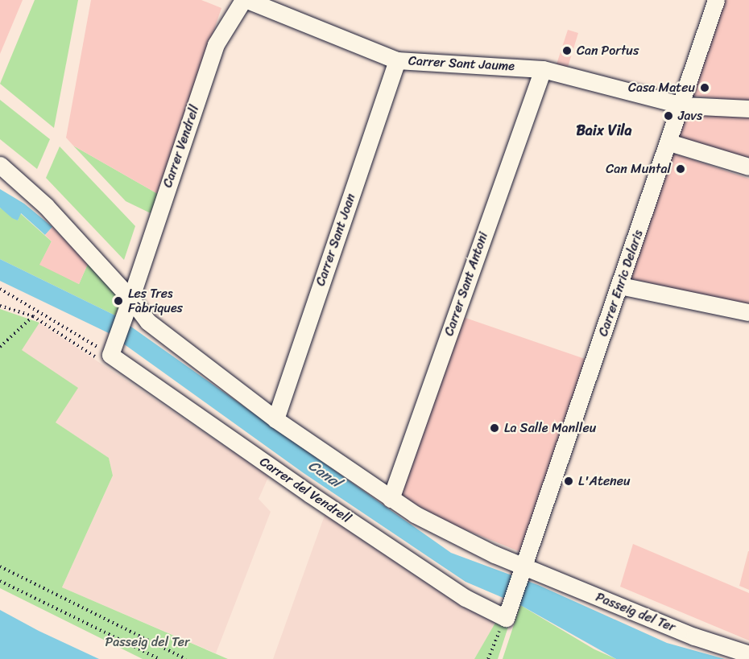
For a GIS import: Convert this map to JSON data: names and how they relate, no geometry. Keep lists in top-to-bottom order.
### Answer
{
  "streets": {
    "street": [
      "Carrer Sant Jaume",
      "Carrer Vendrell",
      "Carrer Sant Joan",
      "Carrer Enric Delaris",
      "Carrer Sant Antoni",
      "Carrer del Vendrell",
      "Passeig del Ter"
    ]
  },
  "crossings": [
    ["Carrer Sant Jaume", "Carrer Vendrell"],
    ["Carrer Sant Jaume", "Carrer Sant Joan"],
    ["Carrer Sant Jaume", "Carrer Enric Delaris"],
    ["Carrer Sant Jaume", "Carrer Sant Antoni"],
    ["Carrer Vendrell", "Carrer del Vendrell"],
    ["Carrer Vendrell", "Passeig del Ter"],
    ["Carrer Sant Joan", "Passeig del Ter"],
    ["Carrer Enric Delaris", "Passeig del Ter"],
    ["Carrer Sant Antoni", "Passeig del Ter"],
    ["Carrer del Vendrell", "Passeig del Ter"]
  ],
  "districts": ["Baix Vila"],
  "water": ["Canal"],
  "parks": ["Passeig del Ter"],
  "places": [
    "Can Portus",
    "Casa Mateu",
    "Javs",
    "Can Muntal",
    "Les Tres Fàbriques",
    "La Salle Manlleu",
    "L'Ateneu"
  ]
}
